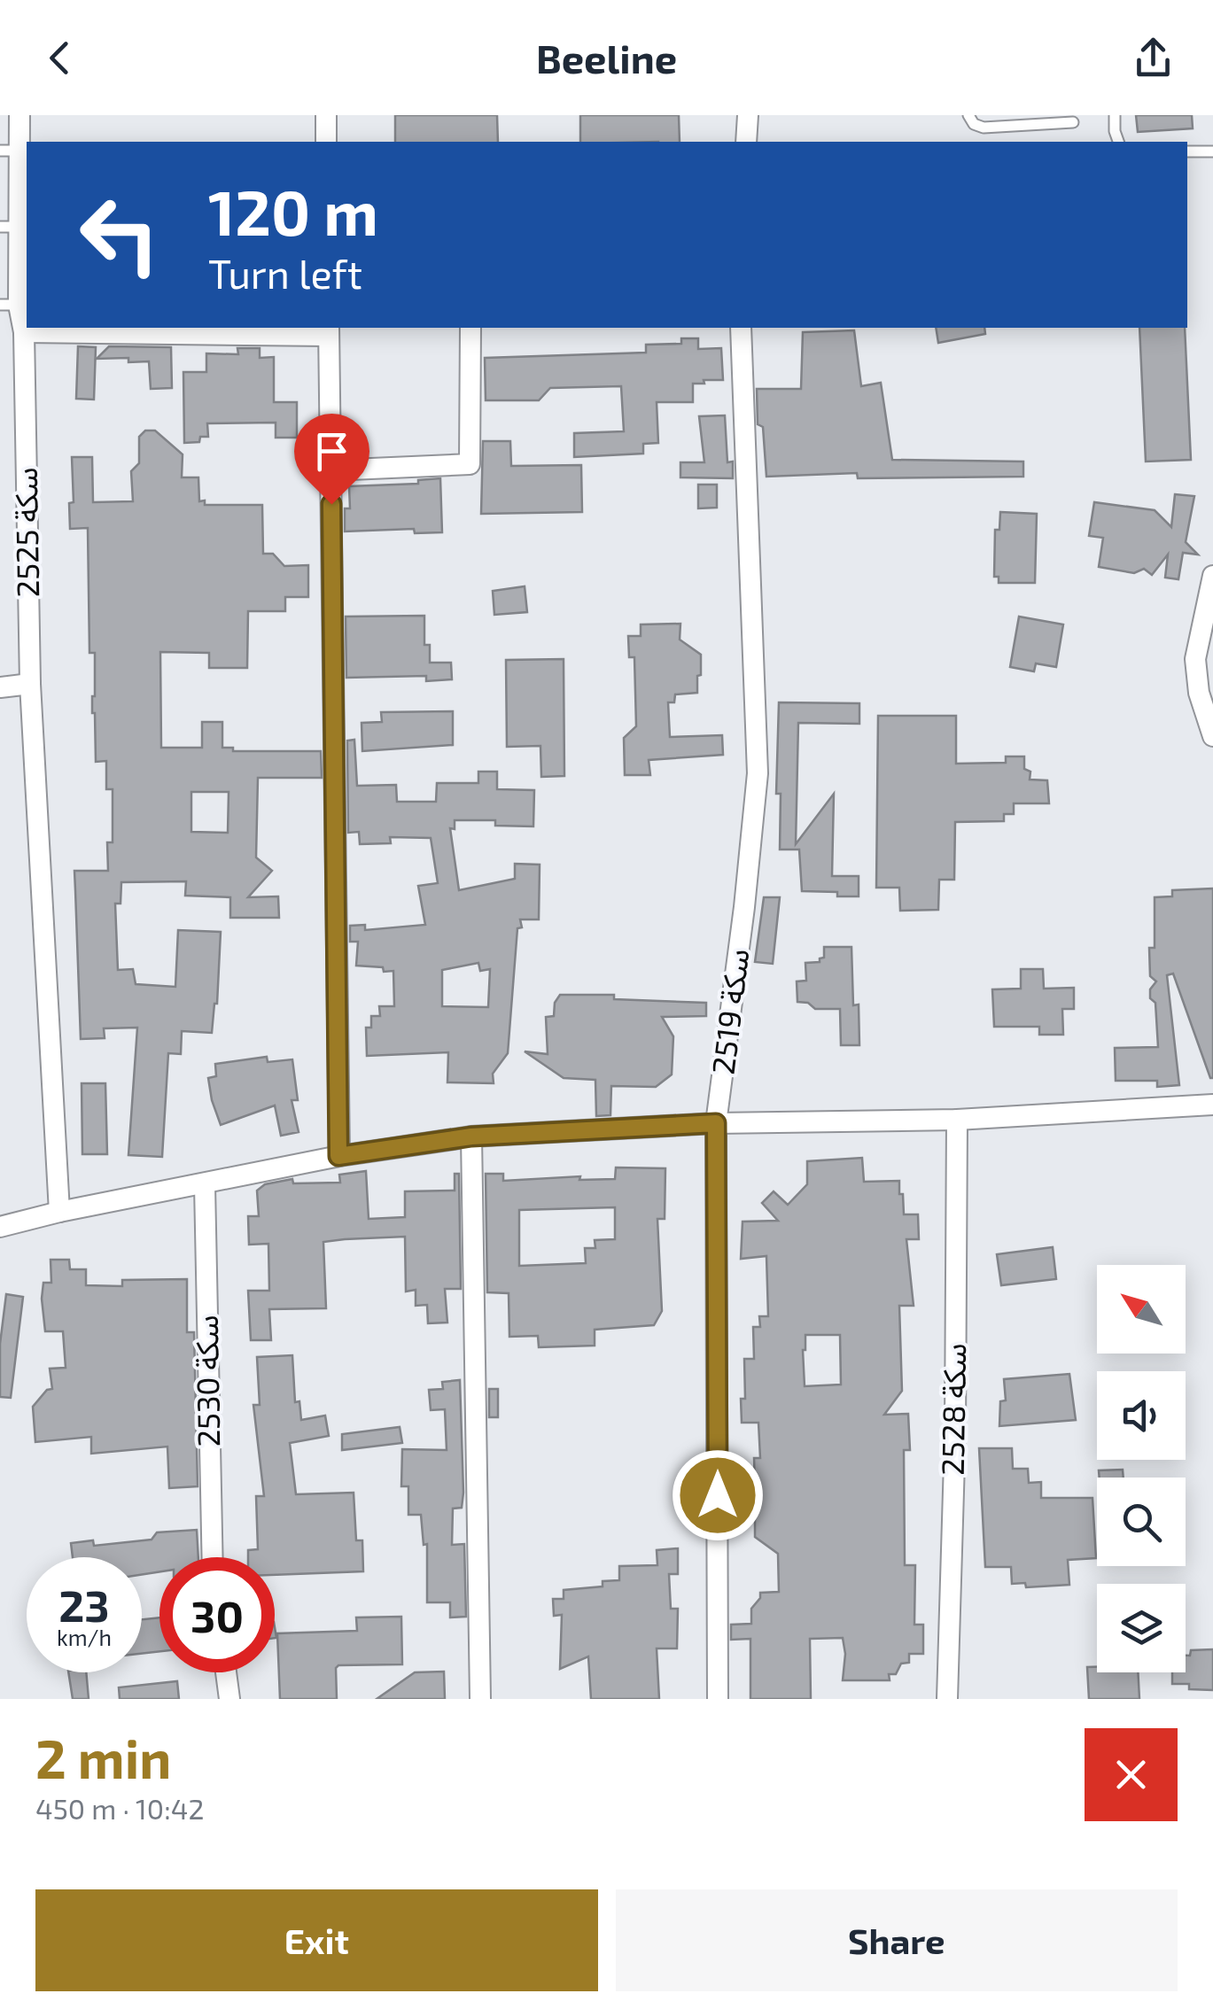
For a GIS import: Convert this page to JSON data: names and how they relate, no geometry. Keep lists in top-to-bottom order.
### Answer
{
  "streets": {
    "street": [
      "سكة 2525",
      "سكة 2519",
      "سكة 2530",
      "سكة 2528"
    ]
  },
  "north": "top left",
  "page": {
    "header": "Beeline",
    "turn": ["120 m", "Turn left"],
    "speed": "23 km/h",
    "limit": "30",
    "heading": ["2 min", "450 m · 10:42"],
    "buttons": ["Exit", "Share"]
  }
}
